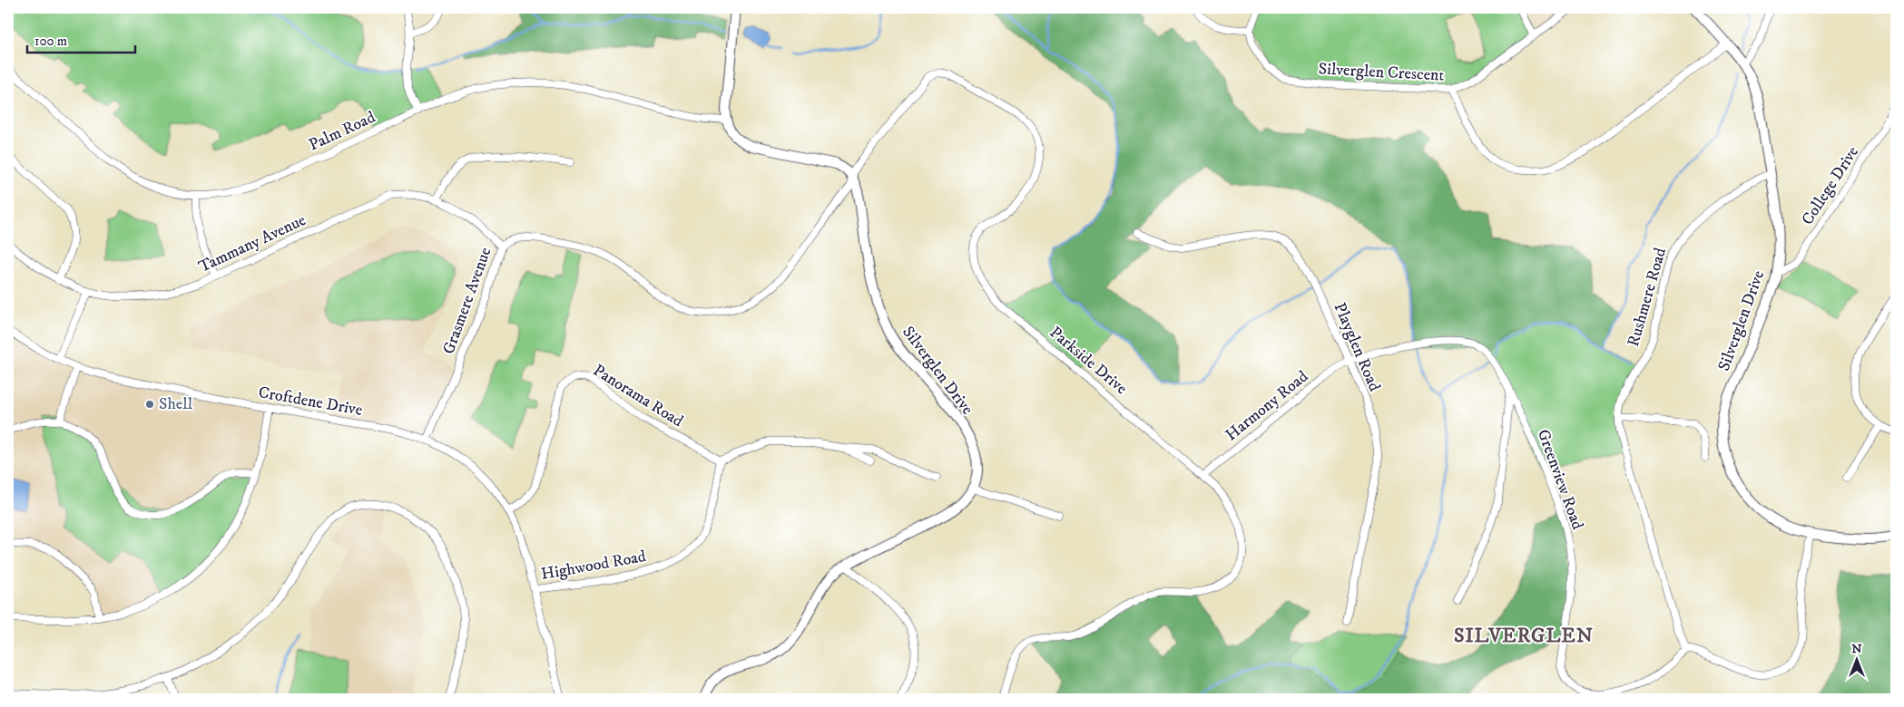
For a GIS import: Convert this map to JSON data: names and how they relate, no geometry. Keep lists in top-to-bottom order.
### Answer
{
  "streets": {
    "street": [
      "Silverglen Crescent",
      "Palm Road",
      "College Drive",
      "Tammany Avenue",
      "Rushmere Road",
      "Grasmere Avenue",
      "Silverglen Drive",
      "Playglen Road",
      "Parkside Drive",
      "Panorama Road",
      "Croftdene Drive",
      "Harmony Road",
      "Greenview Road",
      "Highwood Road"
    ]
  },
  "crossings": [
    ["Silverglen Crescent", "Silverglen Drive"],
    ["College Drive", "Silverglen Drive"],
    ["Tammany Avenue", "Grasmere Avenue"],
    ["Rushmere Road", "Silverglen Drive"],
    ["Rushmere Road", "Greenview Road"],
    ["Grasmere Avenue", "Silverglen Drive"],
    ["Grasmere Avenue", "Parkside Drive"],
    ["Grasmere Avenue", "Croftdene Drive"],
    ["Silverglen Drive", "Parkside Drive"],
    ["Playglen Road", "Harmony Road"],
    ["Playglen Road", "Greenview Road"],
    ["Parkside Drive", "Harmony Road"],
    ["Panorama Road", "Croftdene Drive"],
    ["Panorama Road", "Highwood Road"],
    ["Croftdene Drive", "Highwood Road"],
    ["Harmony Road", "Greenview Road"]
  ],
  "districts": ["SILVERGLEN"],
  "places": ["Shell"],
  "scale_bar": "100 m",
  "north": "top"
}
